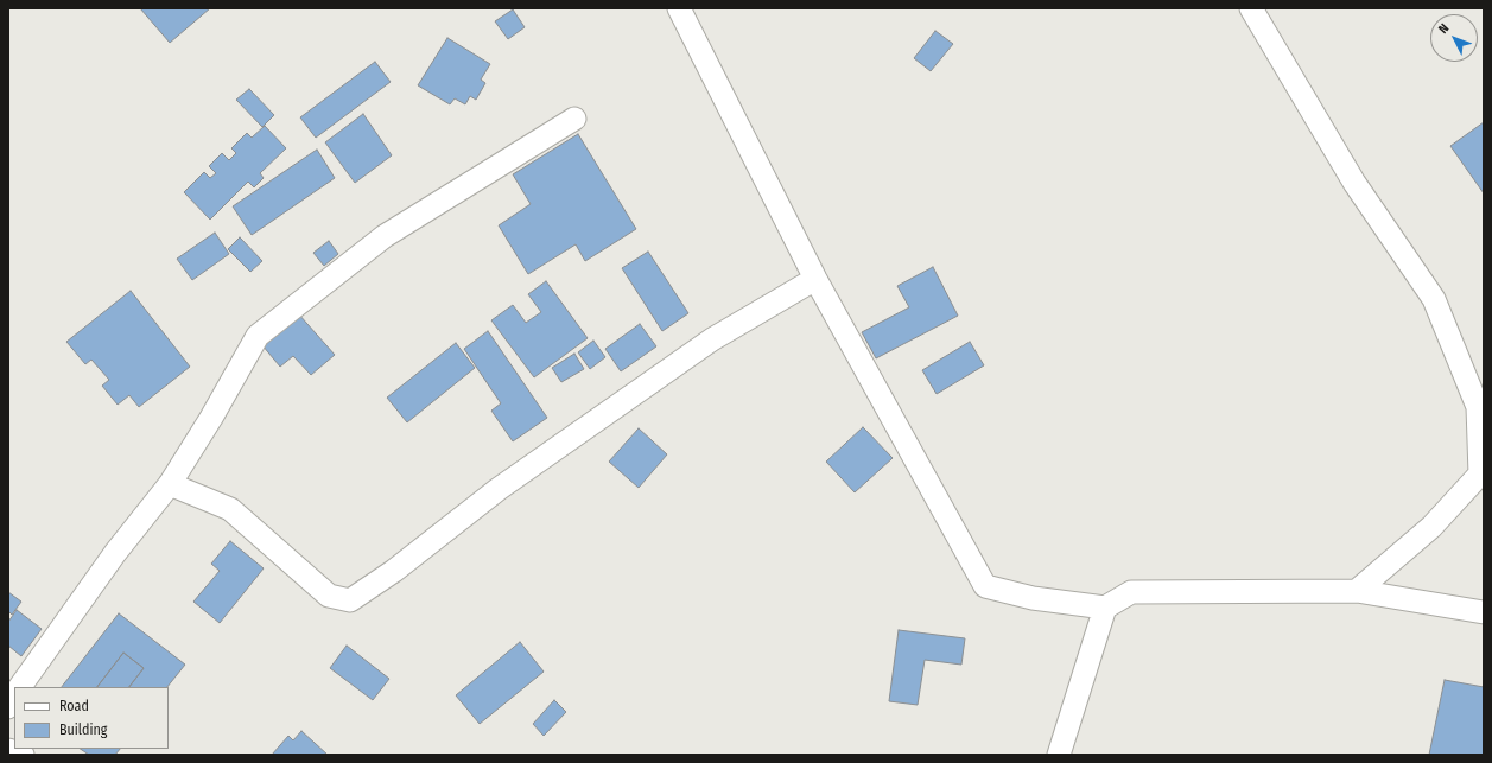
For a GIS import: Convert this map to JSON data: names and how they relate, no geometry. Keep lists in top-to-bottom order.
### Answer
{
  "legend": ["Road", "Building"],
  "north": "top left"
}
